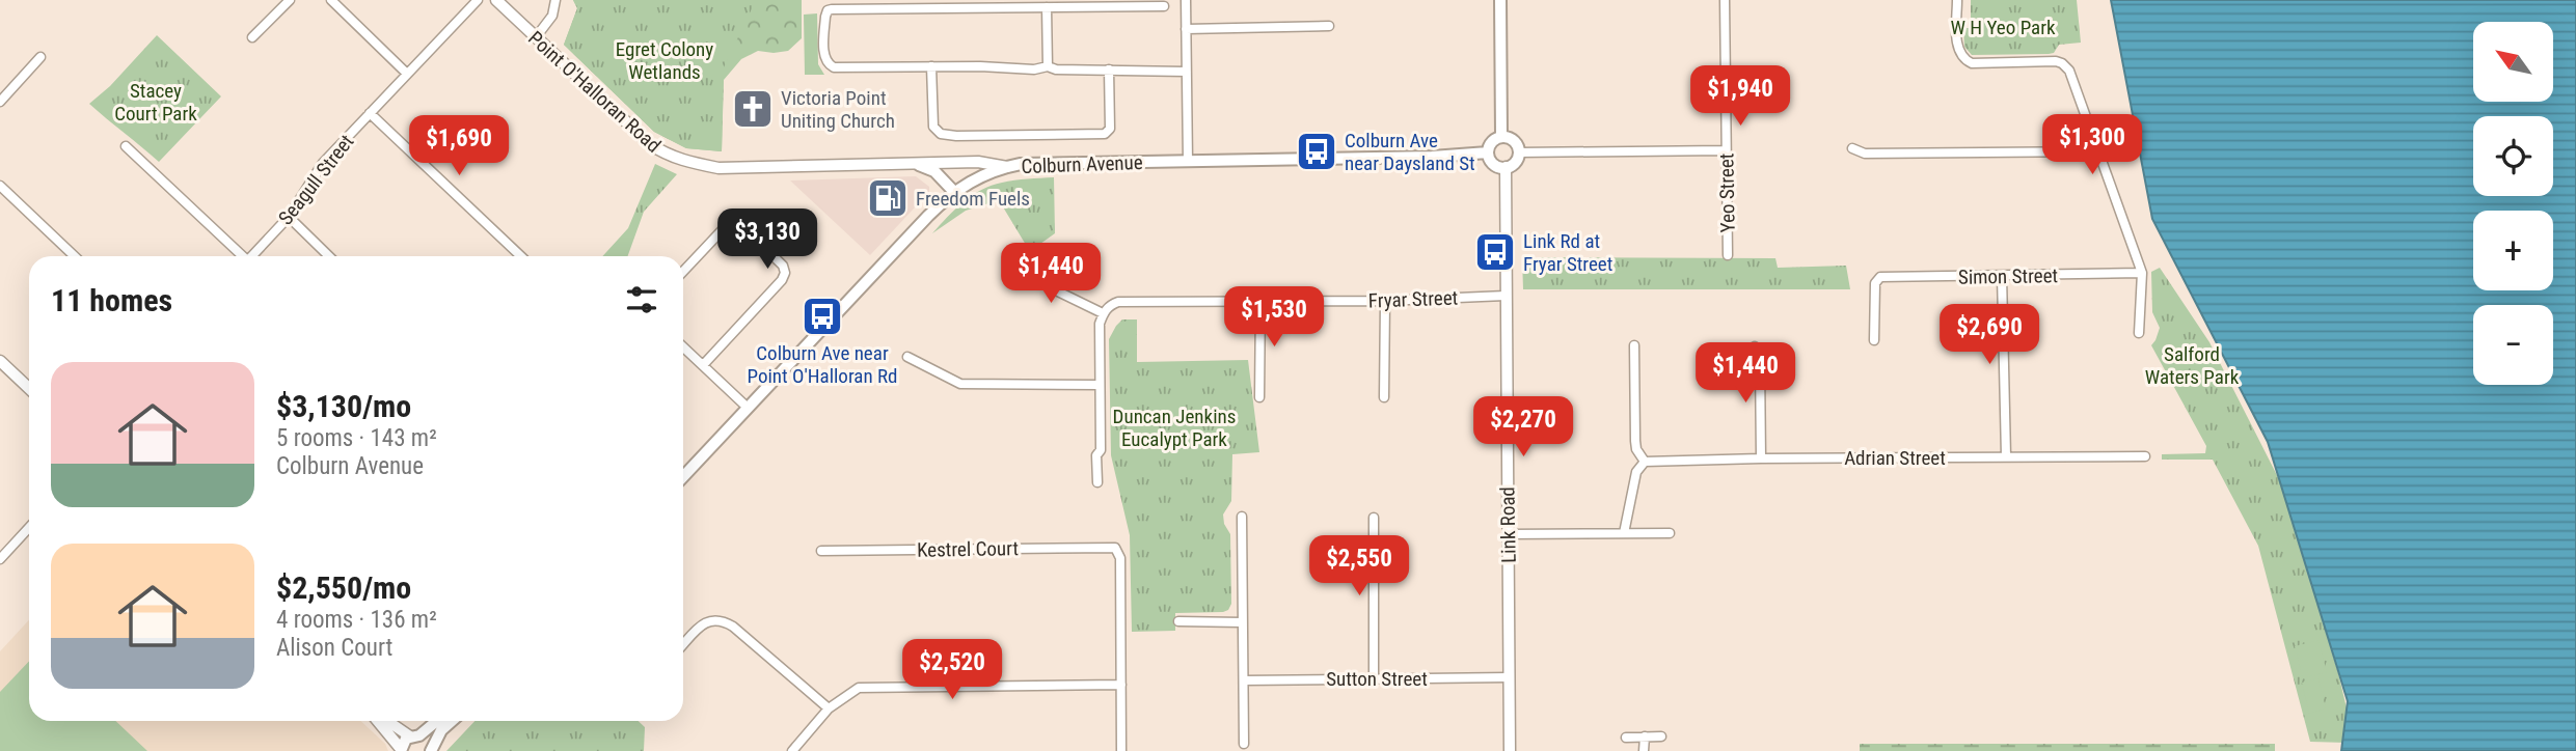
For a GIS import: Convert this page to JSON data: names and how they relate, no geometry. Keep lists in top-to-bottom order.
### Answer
{
  "streets": {
    "main road": ["Colburn Avenue"],
    "street": [
      "Point O'Halloran Road",
      "Seagull Street",
      "Yeo Street",
      "Simon Street",
      "Fryar Street",
      "Adrian Street",
      "Link Road",
      "Kestrel Court",
      "Sutton Street"
    ]
  },
  "crossings": [
    ["Point O'Halloran Road", "Colburn Avenue"],
    ["Colburn Avenue", "Link Road"],
    ["Fryar Street", "Link Road"],
    ["Link Road", "Sutton Street"]
  ],
  "parks": [
    "W H Yeo Park",
    "Egret Colony Wetlands",
    "Stacey Court Park",
    "Salford Waters Park",
    "Duncan Jenkins Eucalypt Park"
  ],
  "places": {
    "church": ["Victoria Point Uniting Church"],
    "bus stop": ["Colburn Ave near Daysland St", "Link Rd at Fryar Street", "Colburn Ave near Point O'Halloran Rd"],
    "fuel station": ["Freedom Fuels"]
  },
  "north": "top left",
  "page": {
    "map_buttons": ["+", "−"],
    "price": [
      "$1,940",
      "$1,300",
      "$1,690",
      "$3,130",
      "$1,440",
      "$1,530",
      "$2,690",
      "$1,440",
      "$2,270",
      "$2,550",
      "$2,520"
    ],
    "heading": "11 homes",
    "list": [
      {
        "name": "$3,130/mo",
        "note": "5 rooms · 143 m² · Colburn Avenue"
      },
      {
        "name": "$2,550/mo",
        "note": "4 rooms · 136 m² · Alison Court"
      }
    ]
  }
}
